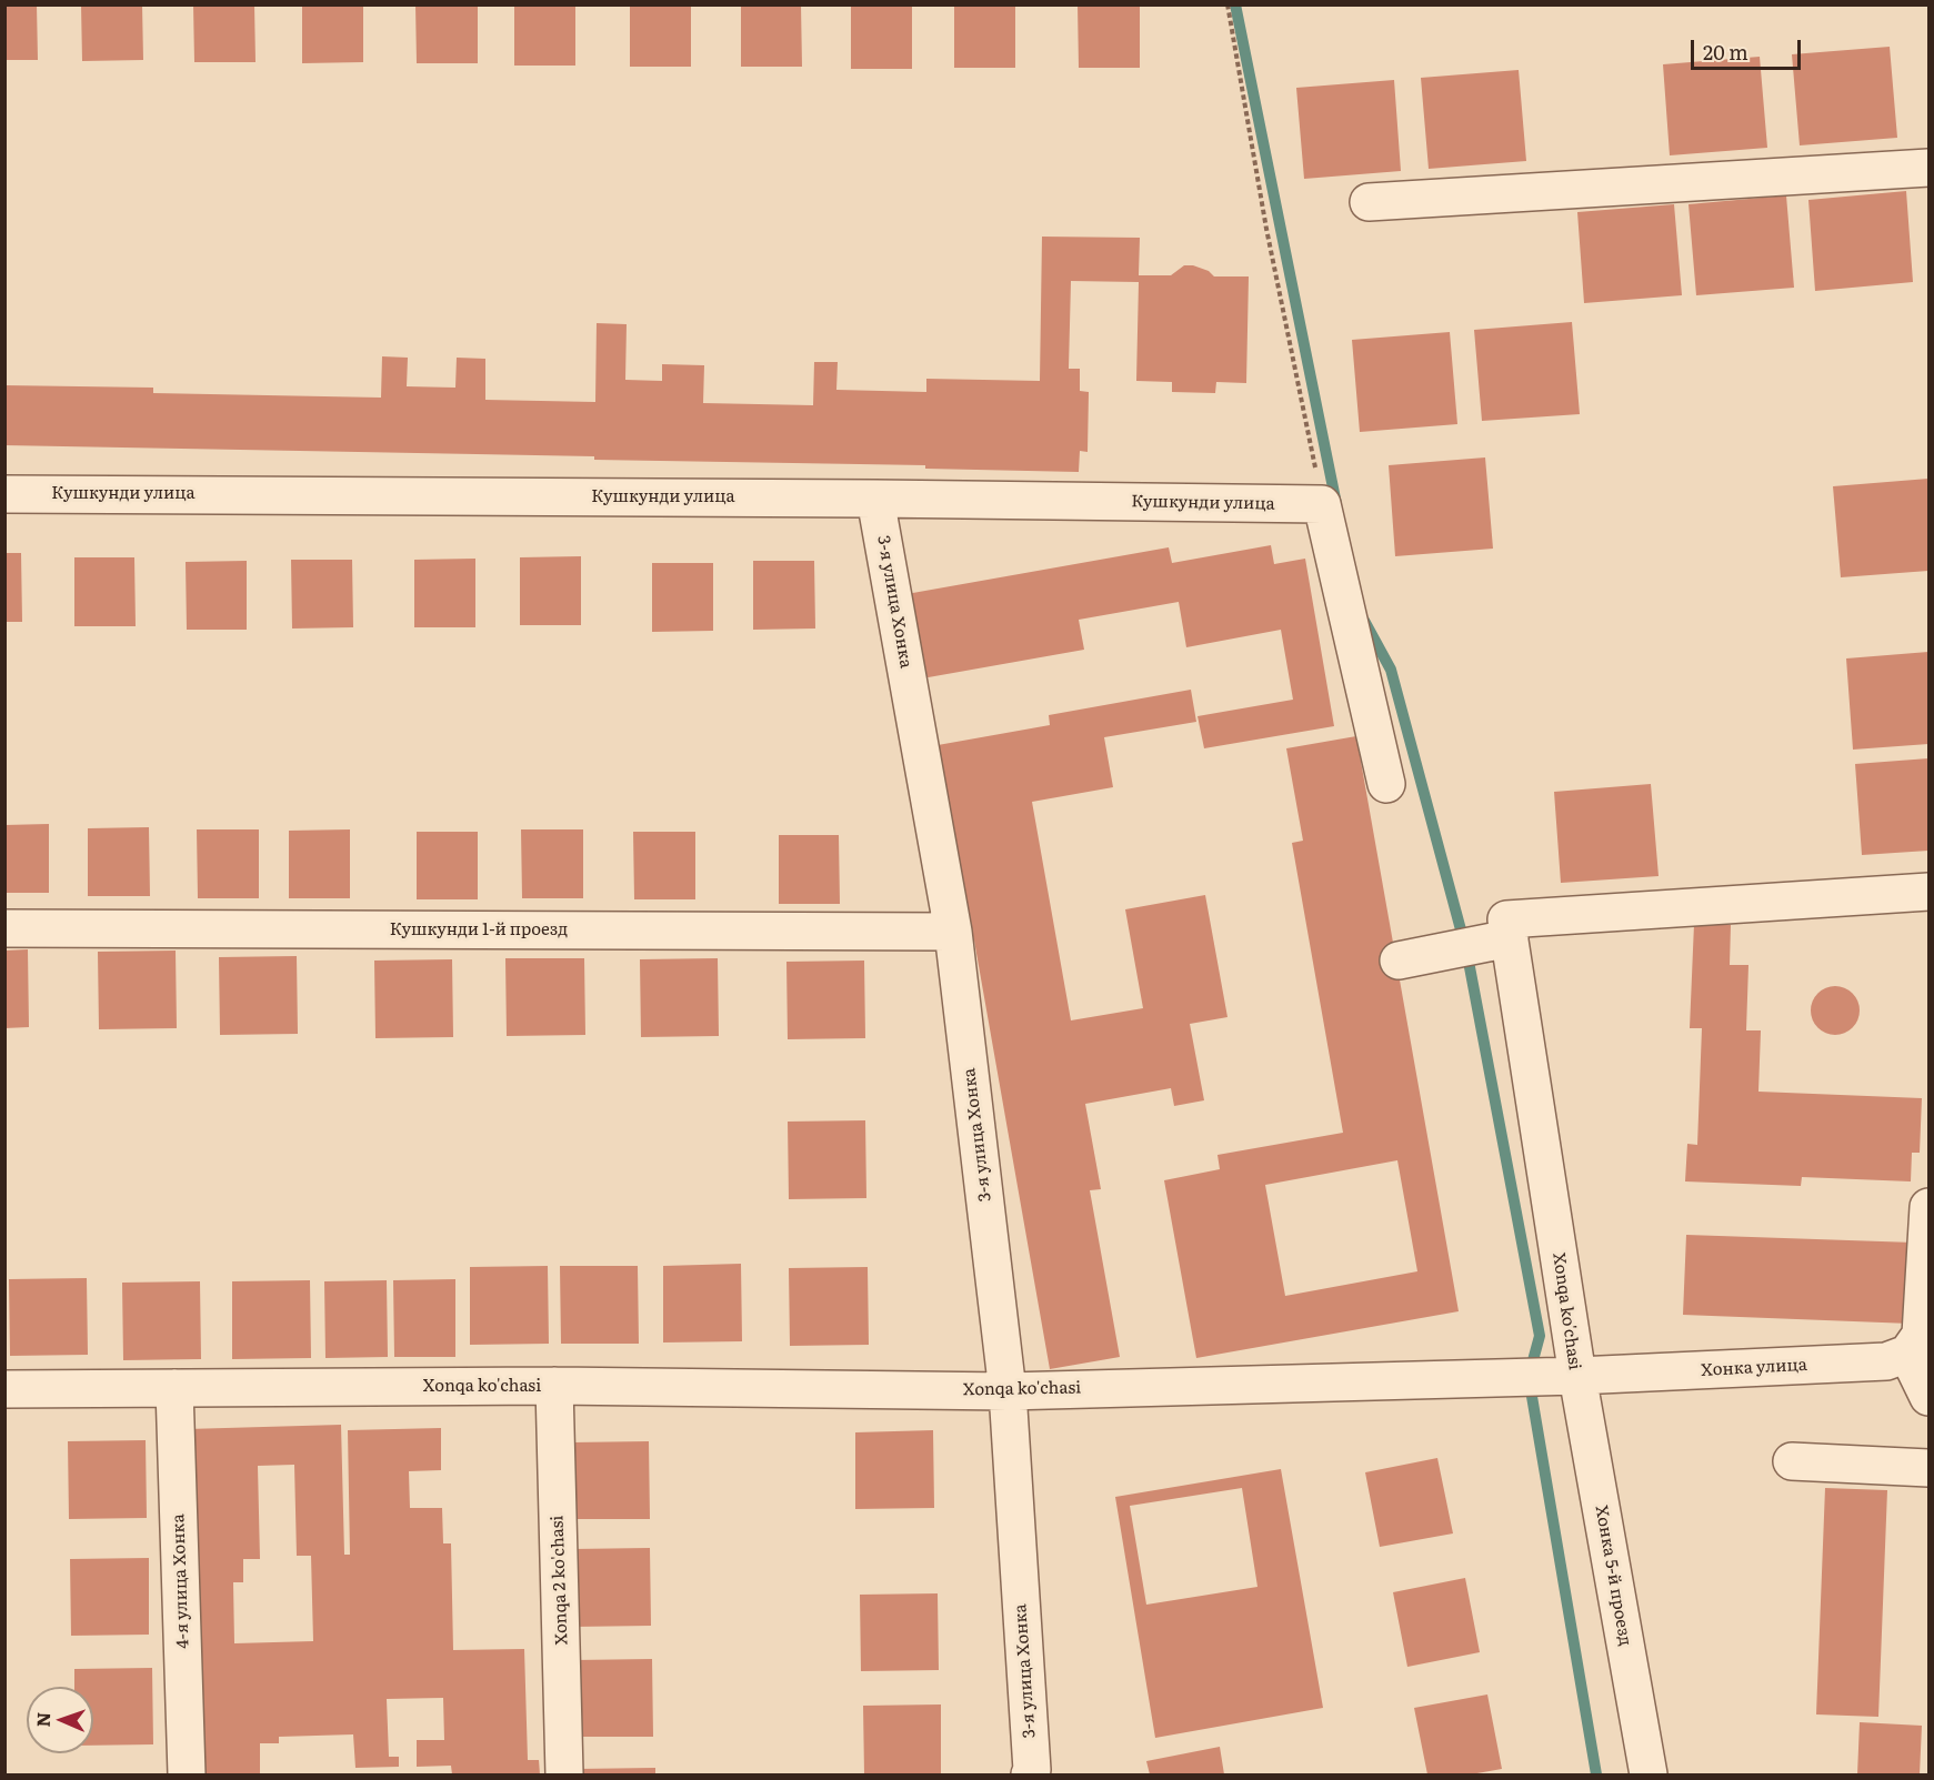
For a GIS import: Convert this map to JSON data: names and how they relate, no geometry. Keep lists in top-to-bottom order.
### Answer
{
  "streets": {
    "street": [
      "Кушкунди улица",
      "3-я улица Хонка",
      "Кушкунди 1-й проезд",
      "Xonqa ko'chasi",
      "Хонка улица",
      "Хонка 5-й проезд",
      "Xonqa 2 ko'chasi",
      "4-я улица Хонка"
    ]
  },
  "crossings": [
    ["Кушкунди улица", "3-я улица Хонка"],
    ["3-я улица Хонка", "Кушкунди 1-й проезд"],
    ["3-я улица Хонка", "Xonqa ko'chasi"],
    ["Xonqa ko'chasi", "Хонка улица"],
    ["Xonqa ko'chasi", "Хонка 5-й проезд"],
    ["Xonqa ko'chasi", "Xonqa 2 ko'chasi"],
    ["Xonqa ko'chasi", "4-я улица Хонка"],
    ["Хонка улица", "Хонка 5-й проезд"]
  ],
  "scale_bar": "20 m",
  "north": "left"
}
